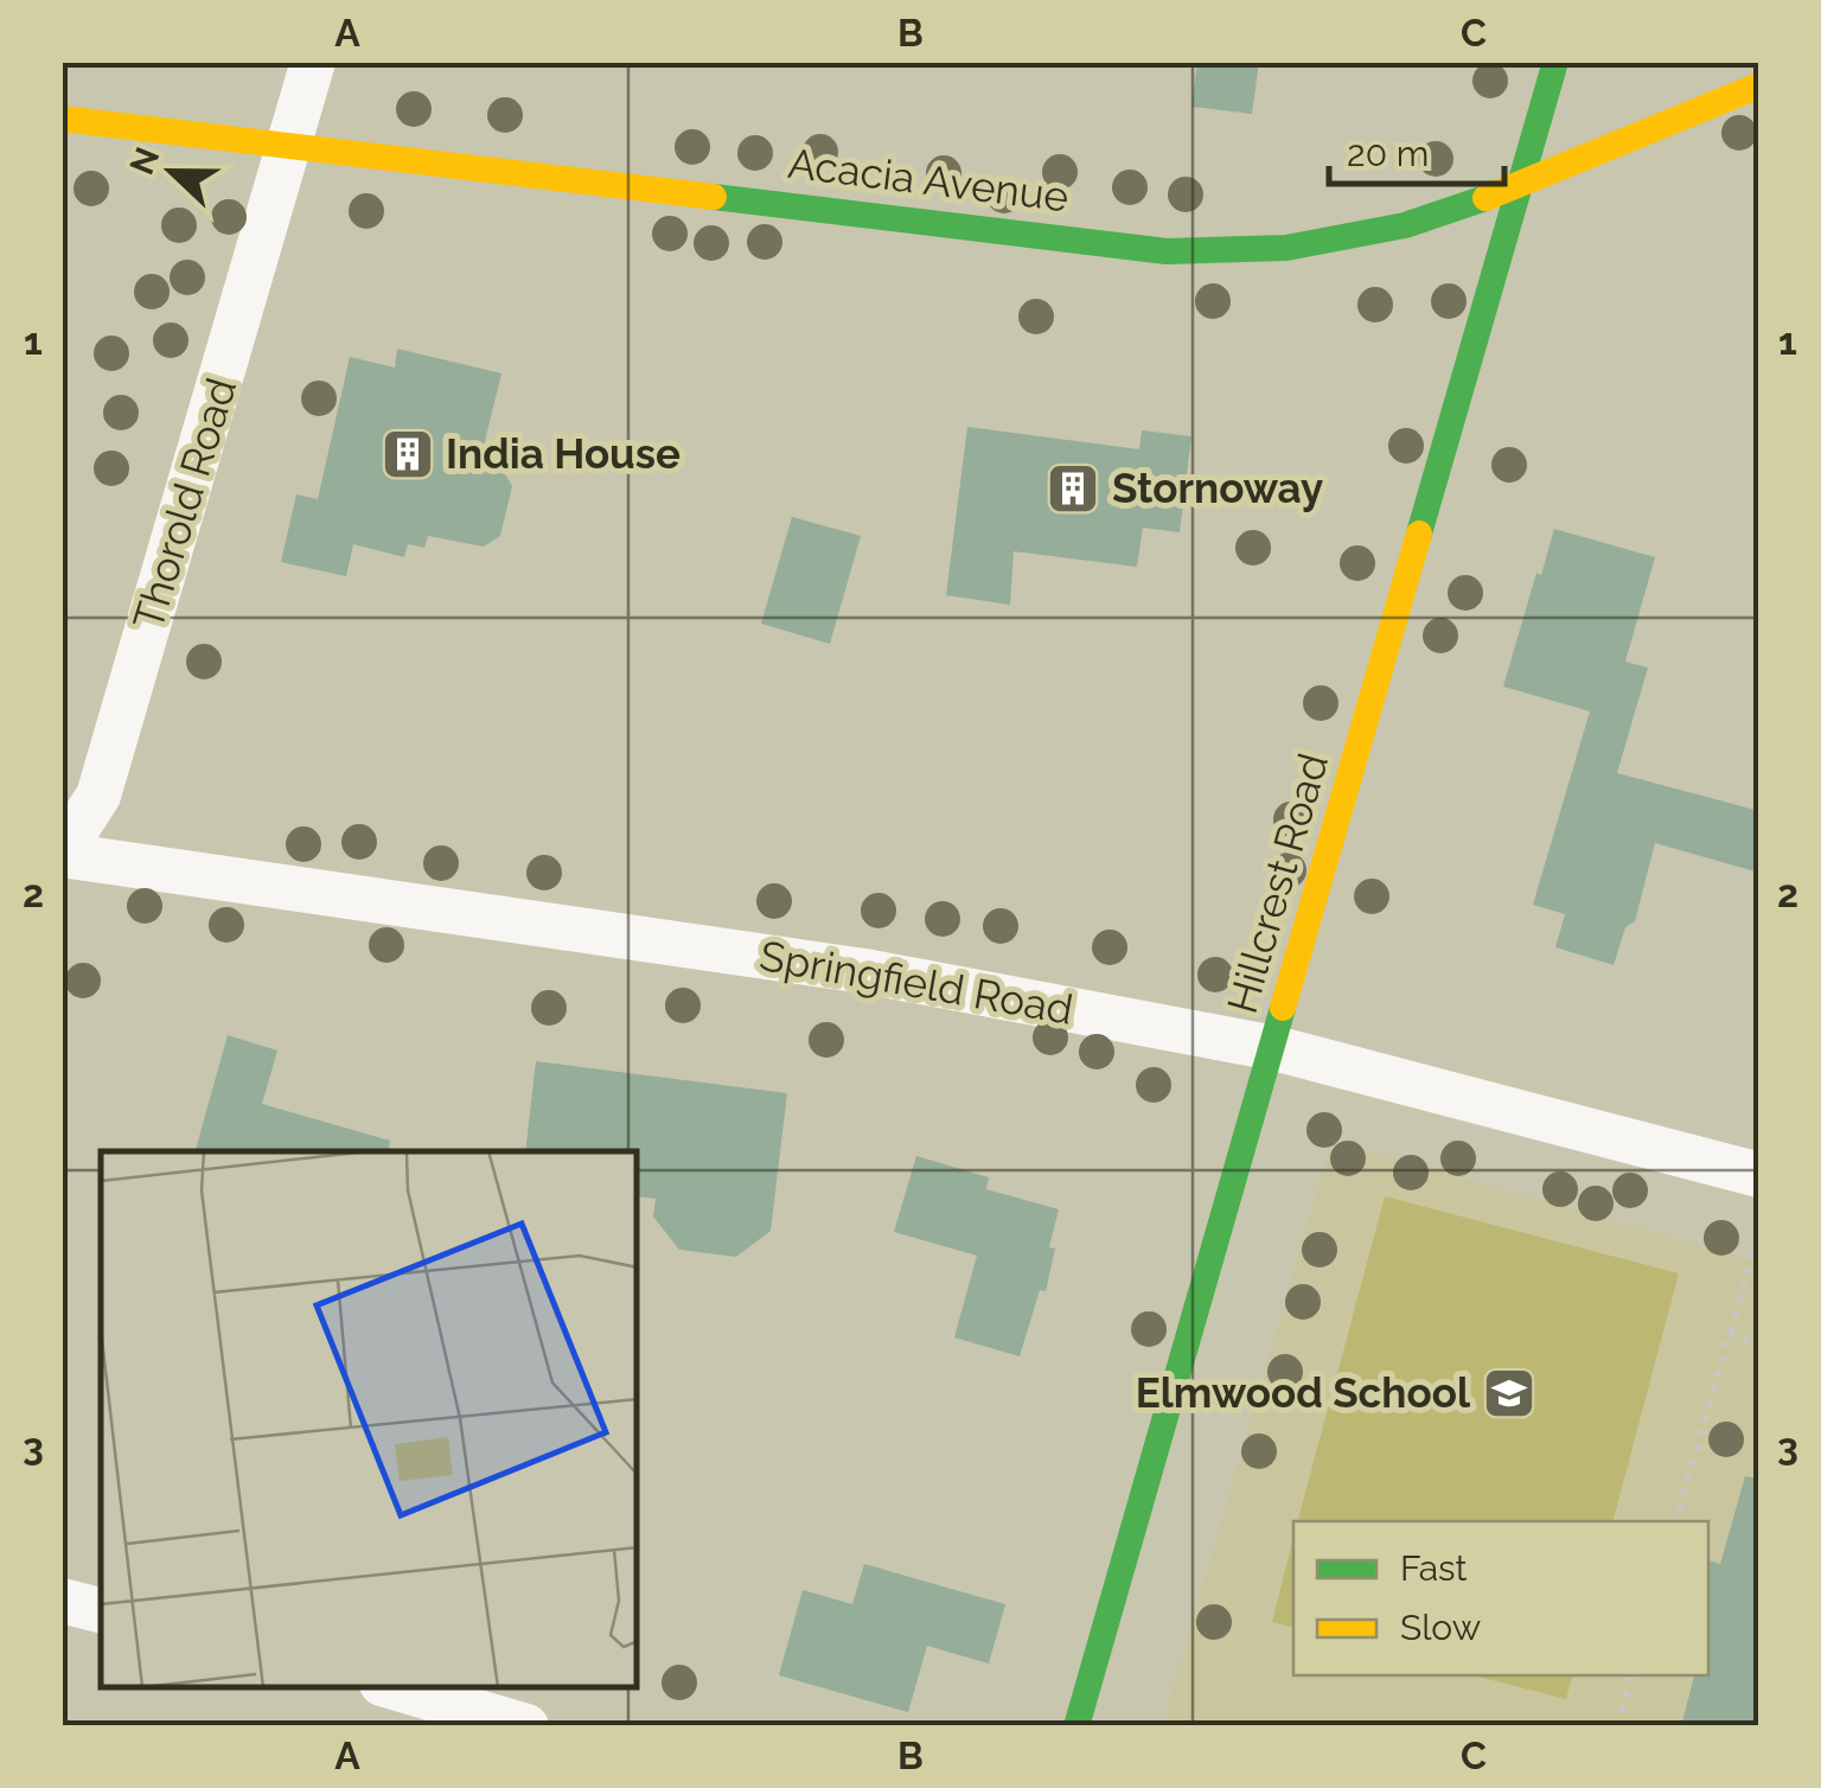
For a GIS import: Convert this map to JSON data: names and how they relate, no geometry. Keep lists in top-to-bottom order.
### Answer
{
  "streets": {
    "street": [
      "Acacia Avenue",
      "Thorold Road",
      "Hillcrest Road",
      "Springfield Road"
    ]
  },
  "crossings": [
    ["Acacia Avenue", "Thorold Road"],
    ["Acacia Avenue", "Hillcrest Road"],
    ["Thorold Road", "Springfield Road"],
    ["Hillcrest Road", "Springfield Road"]
  ],
  "places": {
    "building": ["India House", "Stornoway"],
    "school or university": ["Elmwood School"]
  },
  "legend": ["Fast", "Slow"],
  "scale_bar": "20 m",
  "north": "left",
  "grid": {
    "columns": ["A", "B", "C"],
    "rows": ["1", "2", "3"]
  }
}
